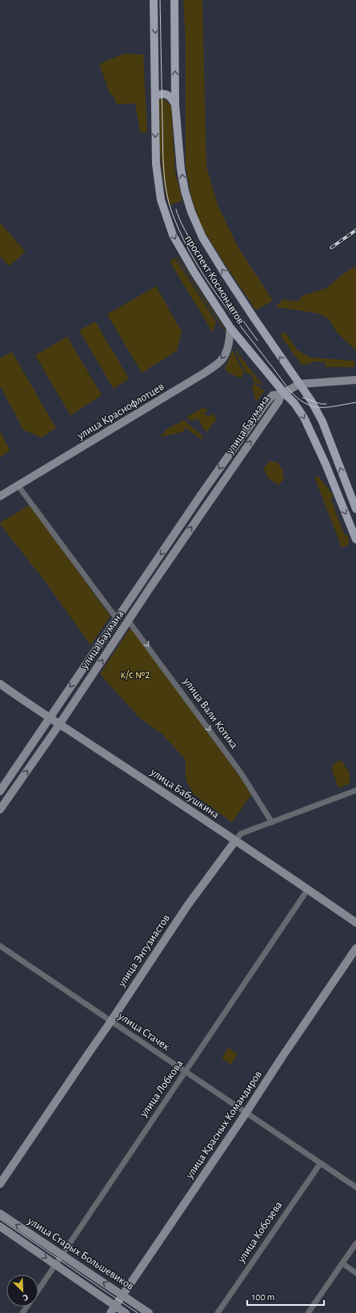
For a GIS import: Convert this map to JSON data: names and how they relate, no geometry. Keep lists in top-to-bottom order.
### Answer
{
  "streets": {
    "main road": ["проспект Космонавтов"],
    "street": [
      "улица Краснофлотцев",
      "улица Баумана",
      "улица Вали Котика",
      "улица Бабушкина",
      "улица Энтузиастов",
      "улица Стачек",
      "улица Лобкова",
      "улица Красных Командиров",
      "улица Кобозева",
      "улица Старых Большевиков"
    ]
  },
  "crossings": [
    ["проспект Космонавтов", "улица Краснофлотцев"],
    ["проспект Космонавтов", "улица Баумана"],
    ["улица Баумана", "улица Вали Котика"],
    ["улица Баумана", "улица Бабушкина"],
    ["улица Вали Котика", "улица Энтузиастов"],
    ["улица Бабушкина", "улица Энтузиастов"],
    ["улица Бабушкина", "улица Лобкова"],
    ["улица Энтузиастов", "улица Стачек"],
    ["улица Стачек", "улица Лобкова"],
    ["улица Стачек", "улица Красных Командиров"],
    ["улица Стачек", "улица Кобозева"],
    ["улица Лобкова", "улица Старых Большевиков"],
    ["улица Красных Командиров", "улица Старых Большевиков"]
  ],
  "one_way": ["улица Краснофлотцев", "улица Вали Котика"],
  "parks": ["к/с №2"],
  "scale_bar": "100 m",
  "north": "bottom right"
}
